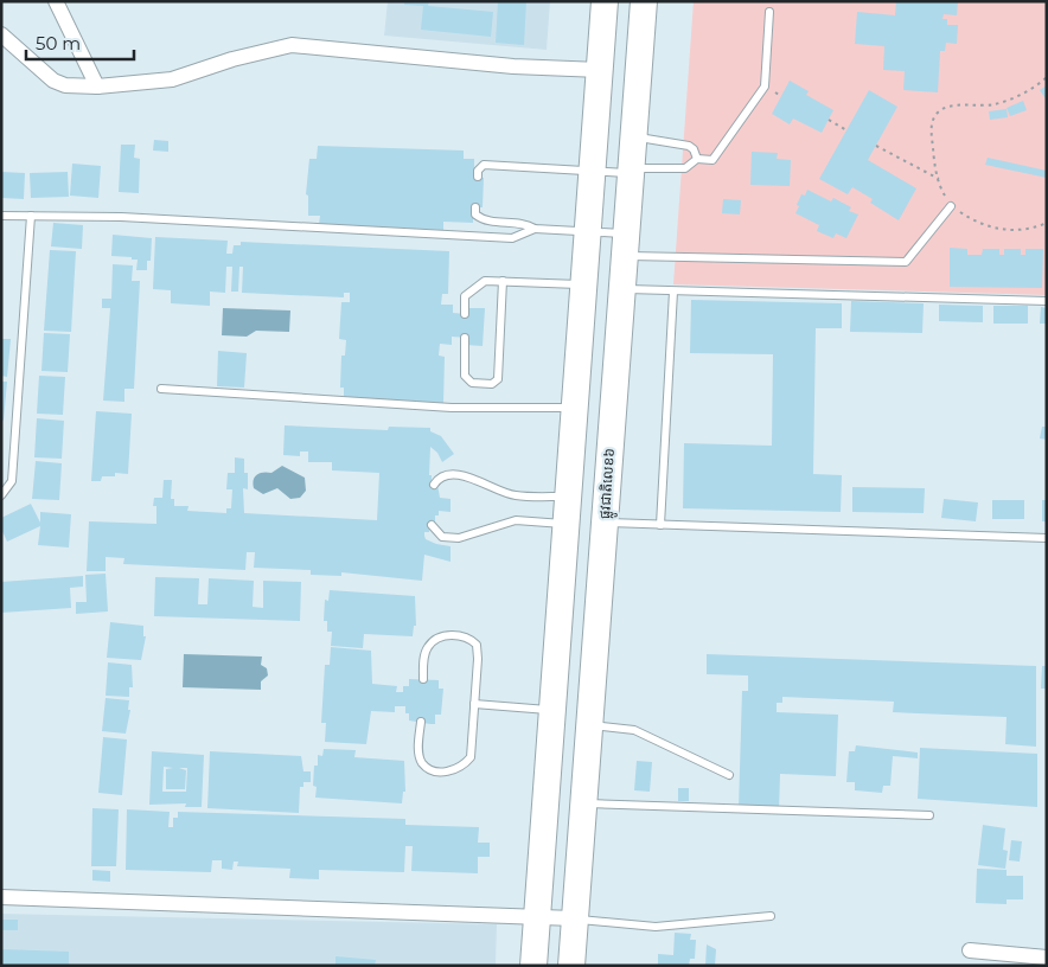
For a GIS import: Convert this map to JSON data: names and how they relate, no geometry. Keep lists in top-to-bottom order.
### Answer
{
  "streets": {
    "highway": ["ផ្លូវជាតិលេខ៦"]
  },
  "scale_bar": "50 m"
}
